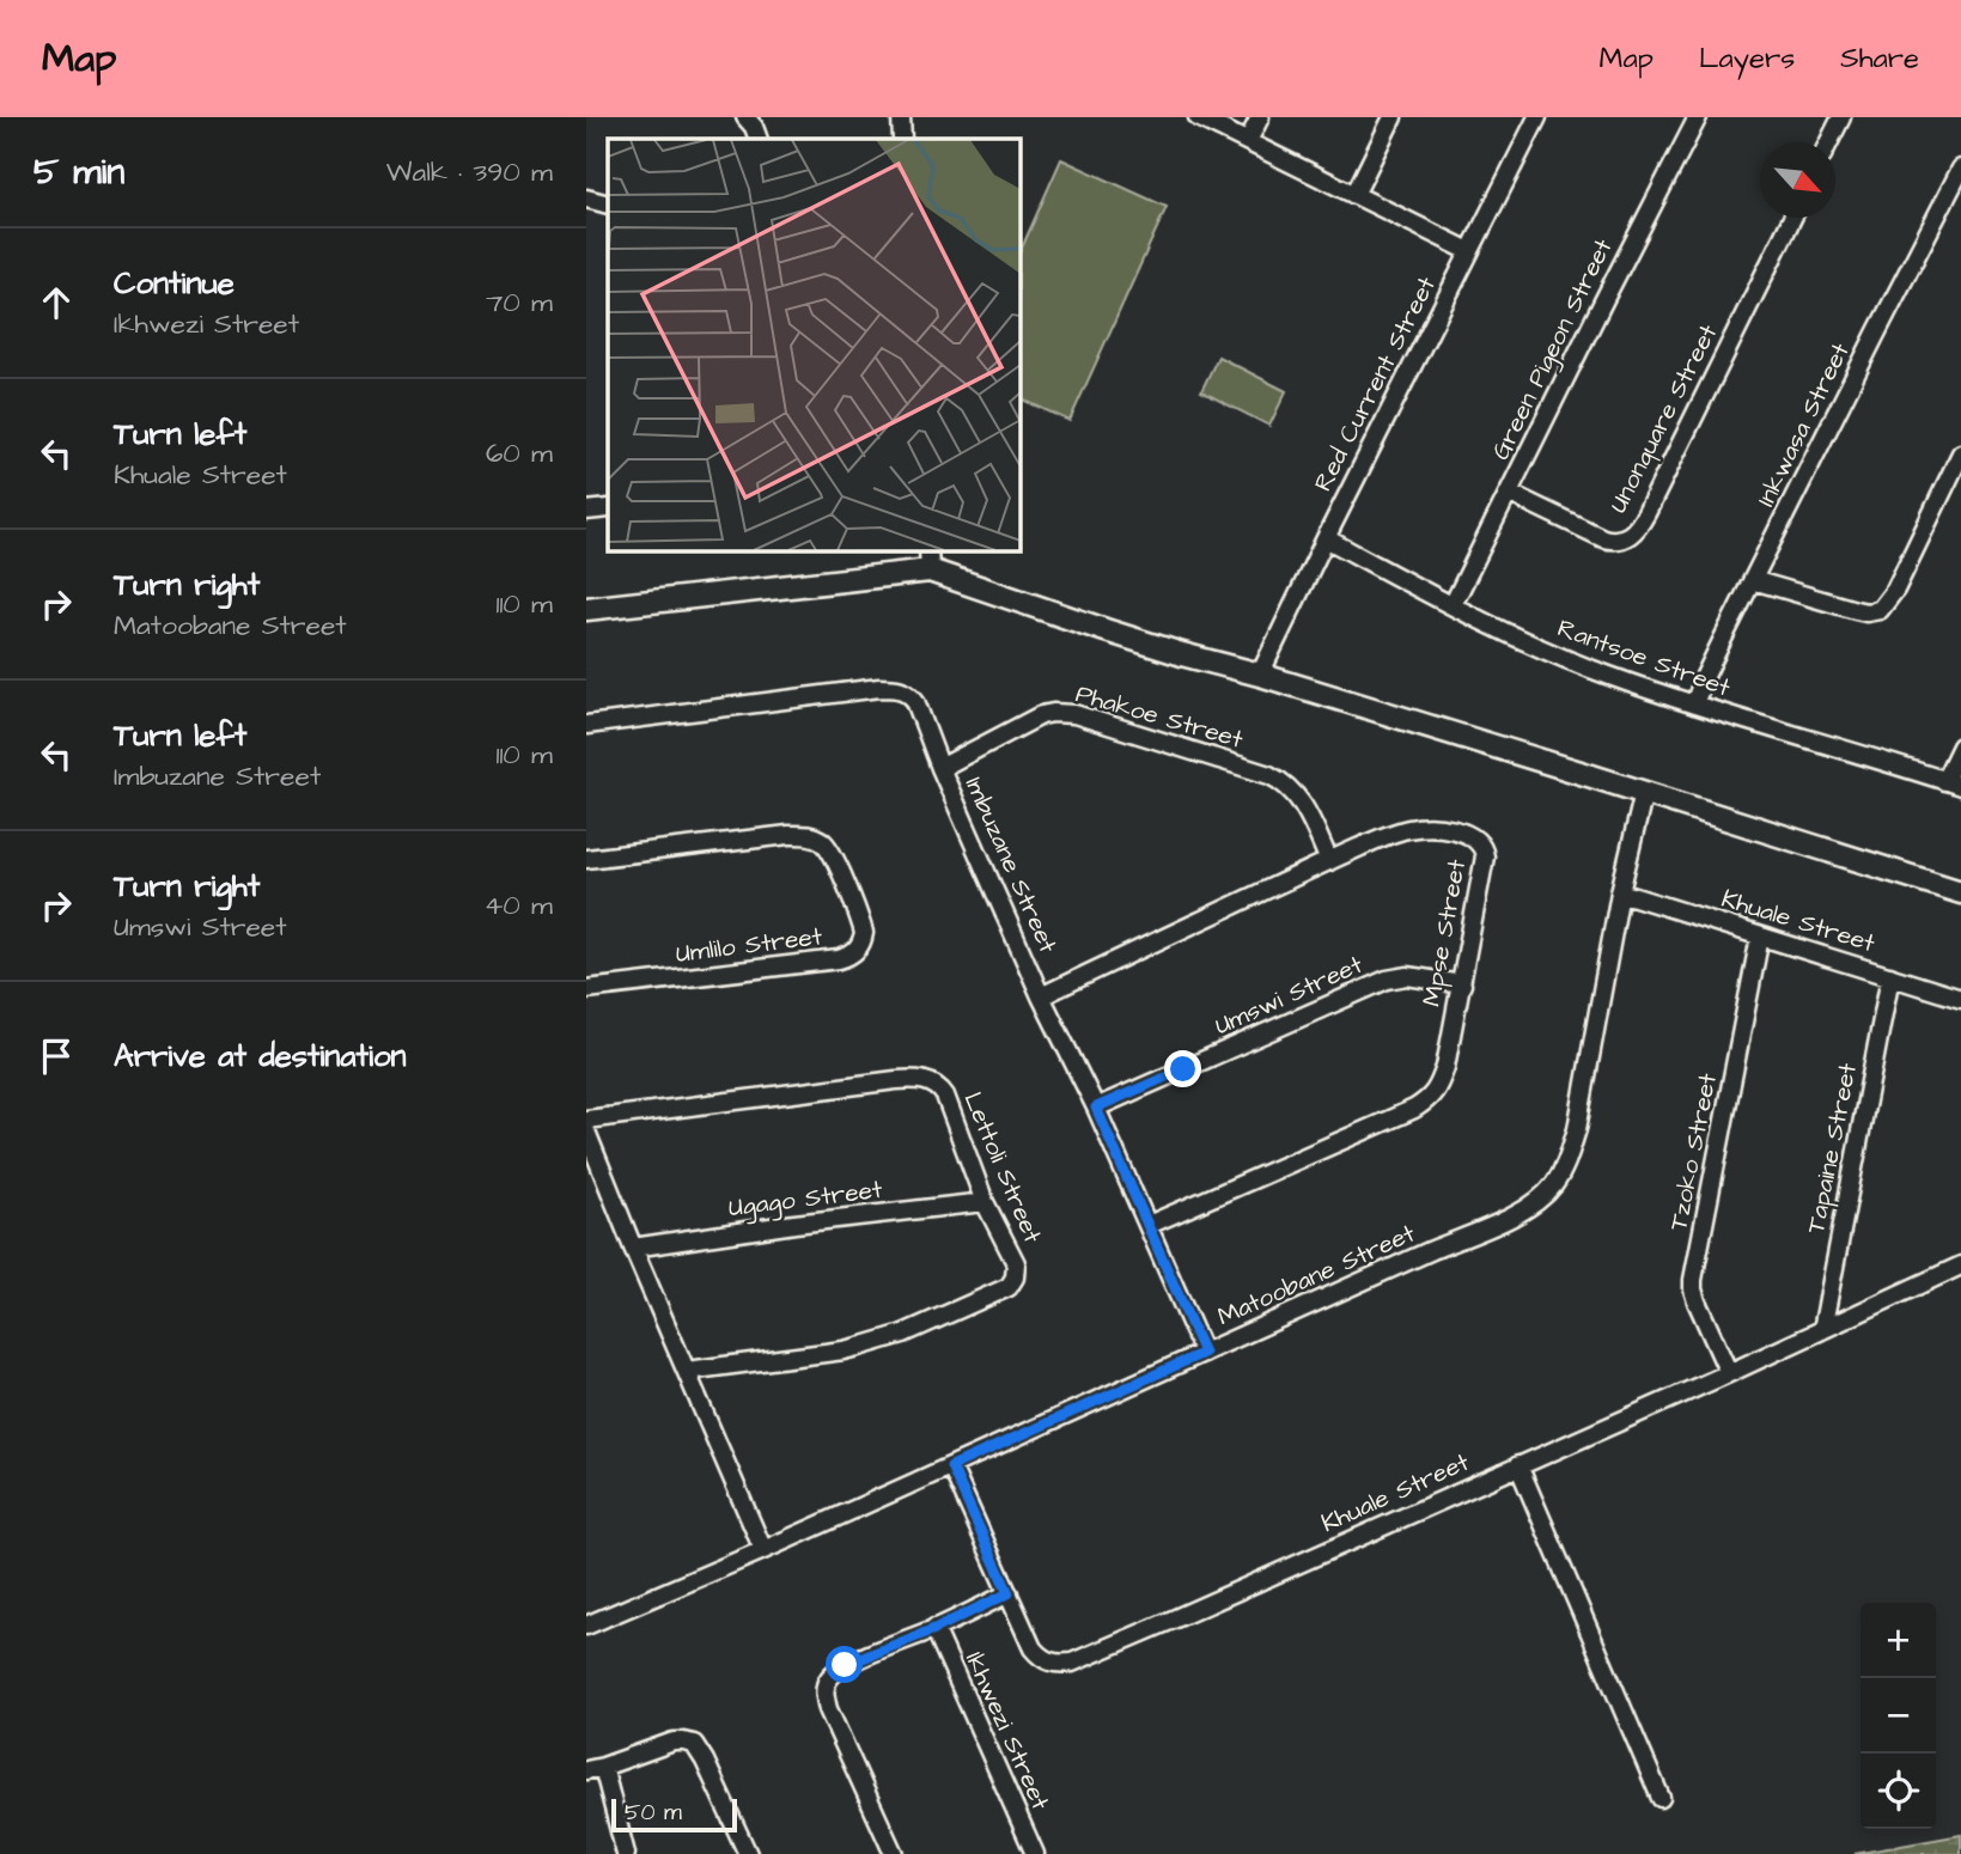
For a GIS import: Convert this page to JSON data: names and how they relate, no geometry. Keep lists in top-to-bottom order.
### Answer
{
  "streets": {
    "street": [
      "Green Pigeon Street",
      "Red Current Street",
      "Unonquare Street",
      "Inkwasa Street",
      "Rantsoe Street",
      "Phakoe Street",
      "Imbuzane Street",
      "Khuale Street",
      "Mpse Street",
      "Umlilo Street",
      "Umswi Street",
      "Tapaine Street",
      "Tzoko Street",
      "Lettoli Street",
      "Ugago Street",
      "Matoobane Street",
      "Ikhwezi Street"
    ]
  },
  "crossings": [
    ["Green Pigeon Street", "Unonquare Street"],
    ["Green Pigeon Street", "Rantsoe Street"],
    ["Red Current Street", "Rantsoe Street"],
    ["Inkwasa Street", "Rantsoe Street"],
    ["Phakoe Street", "Imbuzane Street"],
    ["Phakoe Street", "Mpse Street"],
    ["Imbuzane Street", "Mpse Street"],
    ["Imbuzane Street", "Umswi Street"],
    ["Imbuzane Street", "Matoobane Street"],
    ["Khuale Street", "Tapaine Street"],
    ["Khuale Street", "Tzoko Street"],
    ["Khuale Street", "Matoobane Street"],
    ["Mpse Street", "Umswi Street"],
    ["Lettoli Street", "Ugago Street"]
  ],
  "scale_bar": "50 m",
  "north": "bottom right",
  "page": {
    "header": "Map",
    "nav": ["Map", "Layers", "Share"],
    "heading": ["5 min", "Walk · 390 m"],
    "list": [
      ["Continue", "Ikhwezi Street", "70 m"],
      ["Turn left", "Khuale Street", "60 m"],
      ["Turn right", "Matoobane Street", "110 m"],
      ["Turn left", "Imbuzane Street", "110 m"],
      ["Turn right", "Umswi Street", "40 m"],
      "Arrive at destination"
    ],
    "map_buttons": ["+", "−"],
    "scale": "50 m"
  }
}
